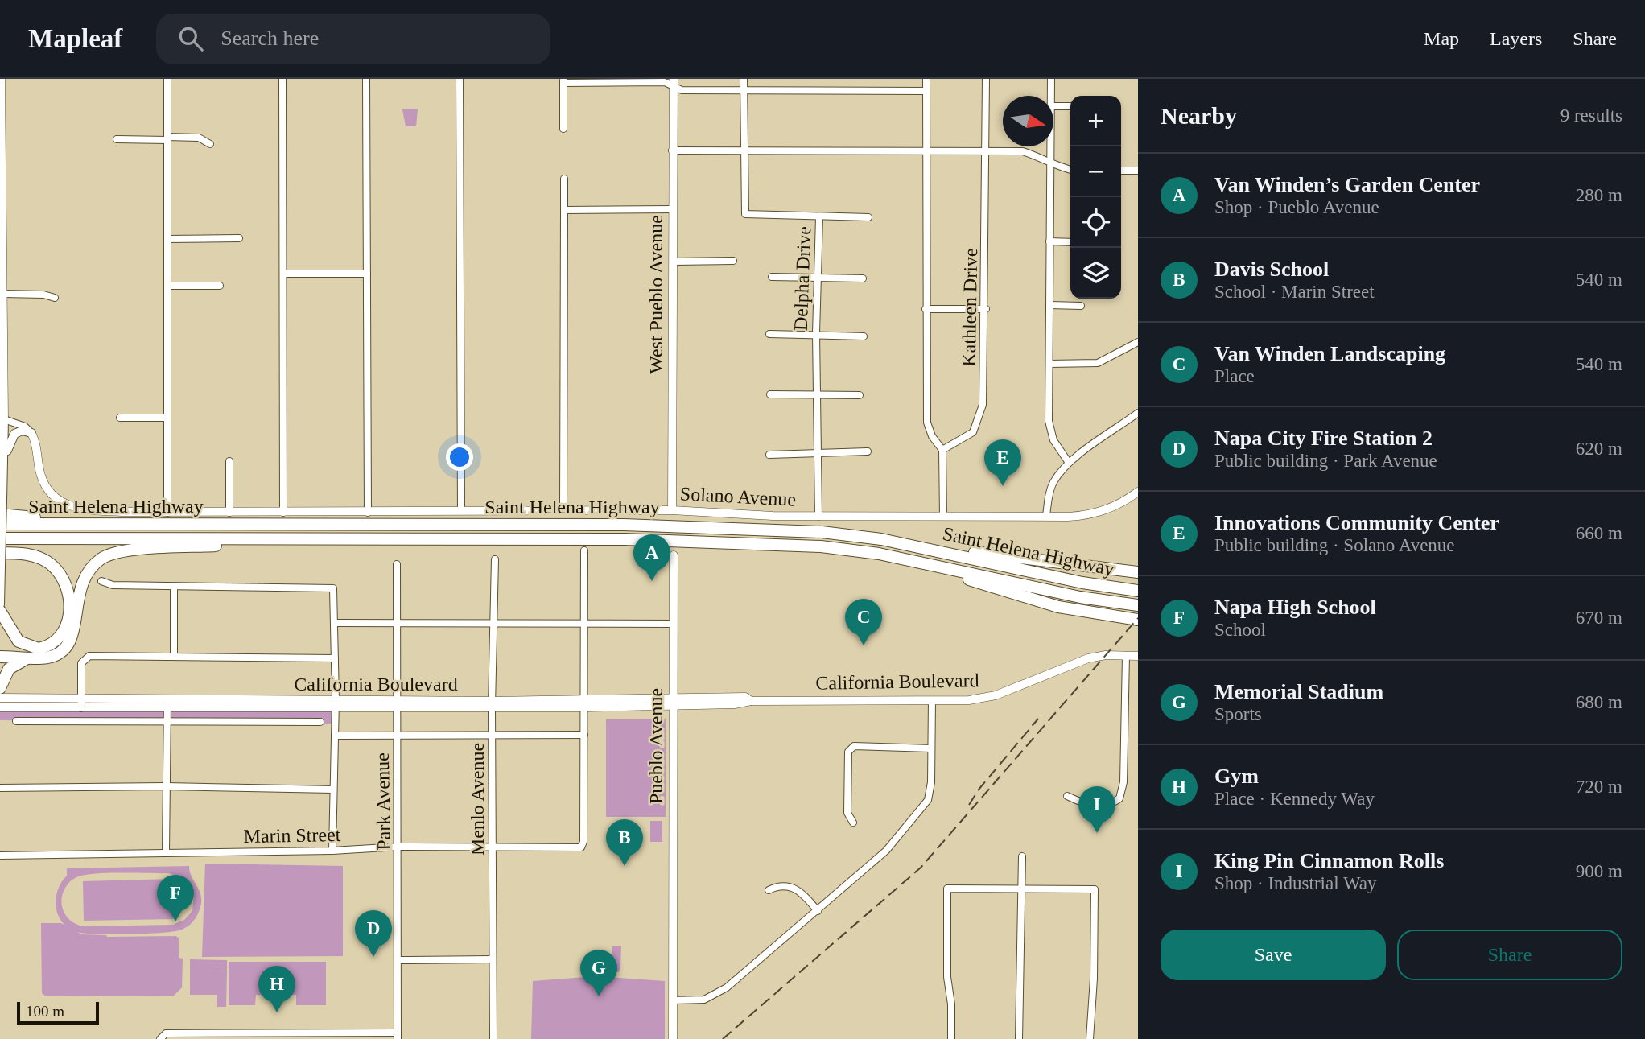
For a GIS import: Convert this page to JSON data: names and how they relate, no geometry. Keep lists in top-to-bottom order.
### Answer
{
  "streets": {
    "highway": ["Saint Helena Highway"],
    "street": [
      "Delpha Drive",
      "West Pueblo Avenue",
      "Kathleen Drive",
      "Solano Avenue",
      "California Boulevard",
      "Pueblo Avenue",
      "Menlo Avenue",
      "Park Avenue",
      "Marin Street"
    ]
  },
  "crossings": [
    ["Delpha Drive", "Solano Avenue"],
    ["West Pueblo Avenue", "Solano Avenue"],
    ["California Boulevard", "Pueblo Avenue"],
    ["California Boulevard", "Menlo Avenue"],
    ["California Boulevard", "Park Avenue"],
    ["Menlo Avenue", "Marin Street"],
    ["Park Avenue", "Marin Street"]
  ],
  "scale_bar": "100 m",
  "north": "right",
  "page": {
    "header": "Mapleaf",
    "search": "Search here",
    "nav": ["Map", "Layers", "Share"],
    "heading": ["Nearby", "9 results"],
    "map_buttons": ["+", "−"],
    "list": [
      {
        "mark": "A",
        "name": "Van Winden’s Garden Center",
        "note": "Shop · Pueblo Avenue",
        "value": "280 m"
      },
      {
        "mark": "B",
        "name": "Davis School",
        "note": "School · Marin Street",
        "value": "540 m"
      },
      {
        "mark": "C",
        "name": "Van Winden Landscaping",
        "note": "Place",
        "value": "540 m"
      },
      {
        "mark": "D",
        "name": "Napa City Fire Station 2",
        "note": "Public building · Park Avenue",
        "value": "620 m"
      },
      {
        "mark": "E",
        "name": "Innovations Community Center",
        "note": "Public building · Solano Avenue",
        "value": "660 m"
      },
      {
        "mark": "F",
        "name": "Napa High School",
        "note": "School",
        "value": "670 m"
      },
      {
        "mark": "G",
        "name": "Memorial Stadium",
        "note": "Sports",
        "value": "680 m"
      },
      {
        "mark": "H",
        "name": "Gym",
        "note": "Place · Kennedy Way",
        "value": "720 m"
      },
      {
        "mark": "I",
        "name": "King Pin Cinnamon Rolls",
        "note": "Shop · Industrial Way",
        "value": "900 m"
      }
    ],
    "pins": [
      "E",
      "A",
      "C",
      "I",
      "B",
      "F",
      "D",
      "G",
      "H"
    ],
    "buttons": ["Save", "Share"],
    "scale": "100 m"
  }
}
